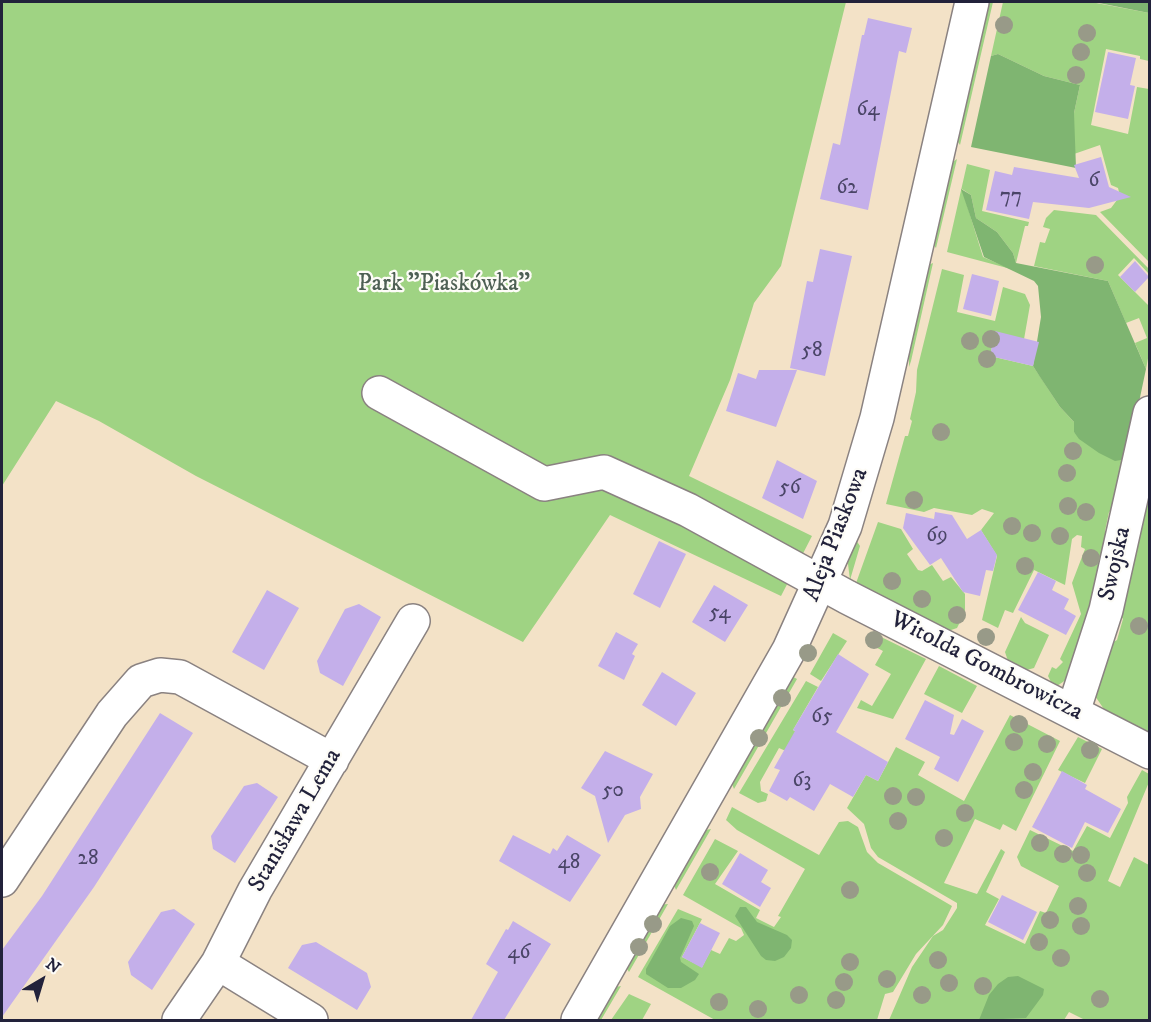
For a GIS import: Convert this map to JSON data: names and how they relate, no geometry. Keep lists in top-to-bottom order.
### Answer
{
  "streets": {
    "street": [
      "Aleja Piaskowa",
      "Swojska",
      "Witolda Gombrowicza",
      "Stanisława Lema"
    ]
  },
  "crossings": [
    ["Aleja Piaskowa", "Witolda Gombrowicza"],
    ["Swojska", "Witolda Gombrowicza"]
  ],
  "parks": ["Park \"Piaskówka\""],
  "house_numbers": [
    "64",
    "6",
    "62",
    "77",
    "58",
    "56",
    "69",
    "54",
    "65",
    "63",
    "50",
    "28",
    "48",
    "46"
  ],
  "north": "top right"
}
